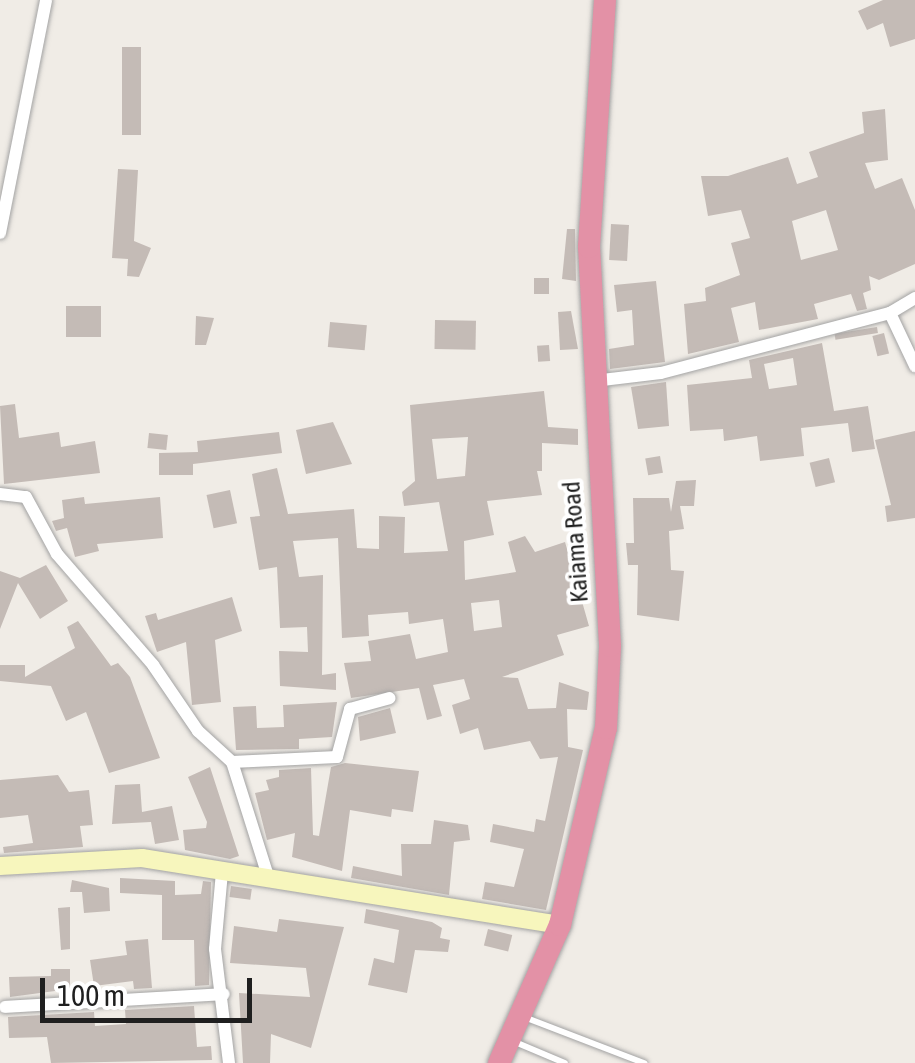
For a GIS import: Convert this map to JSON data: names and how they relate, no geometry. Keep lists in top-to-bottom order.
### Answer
{
  "streets": {
    "highway": ["Kaiama Road"]
  },
  "scale_bar": "100 m"
}
